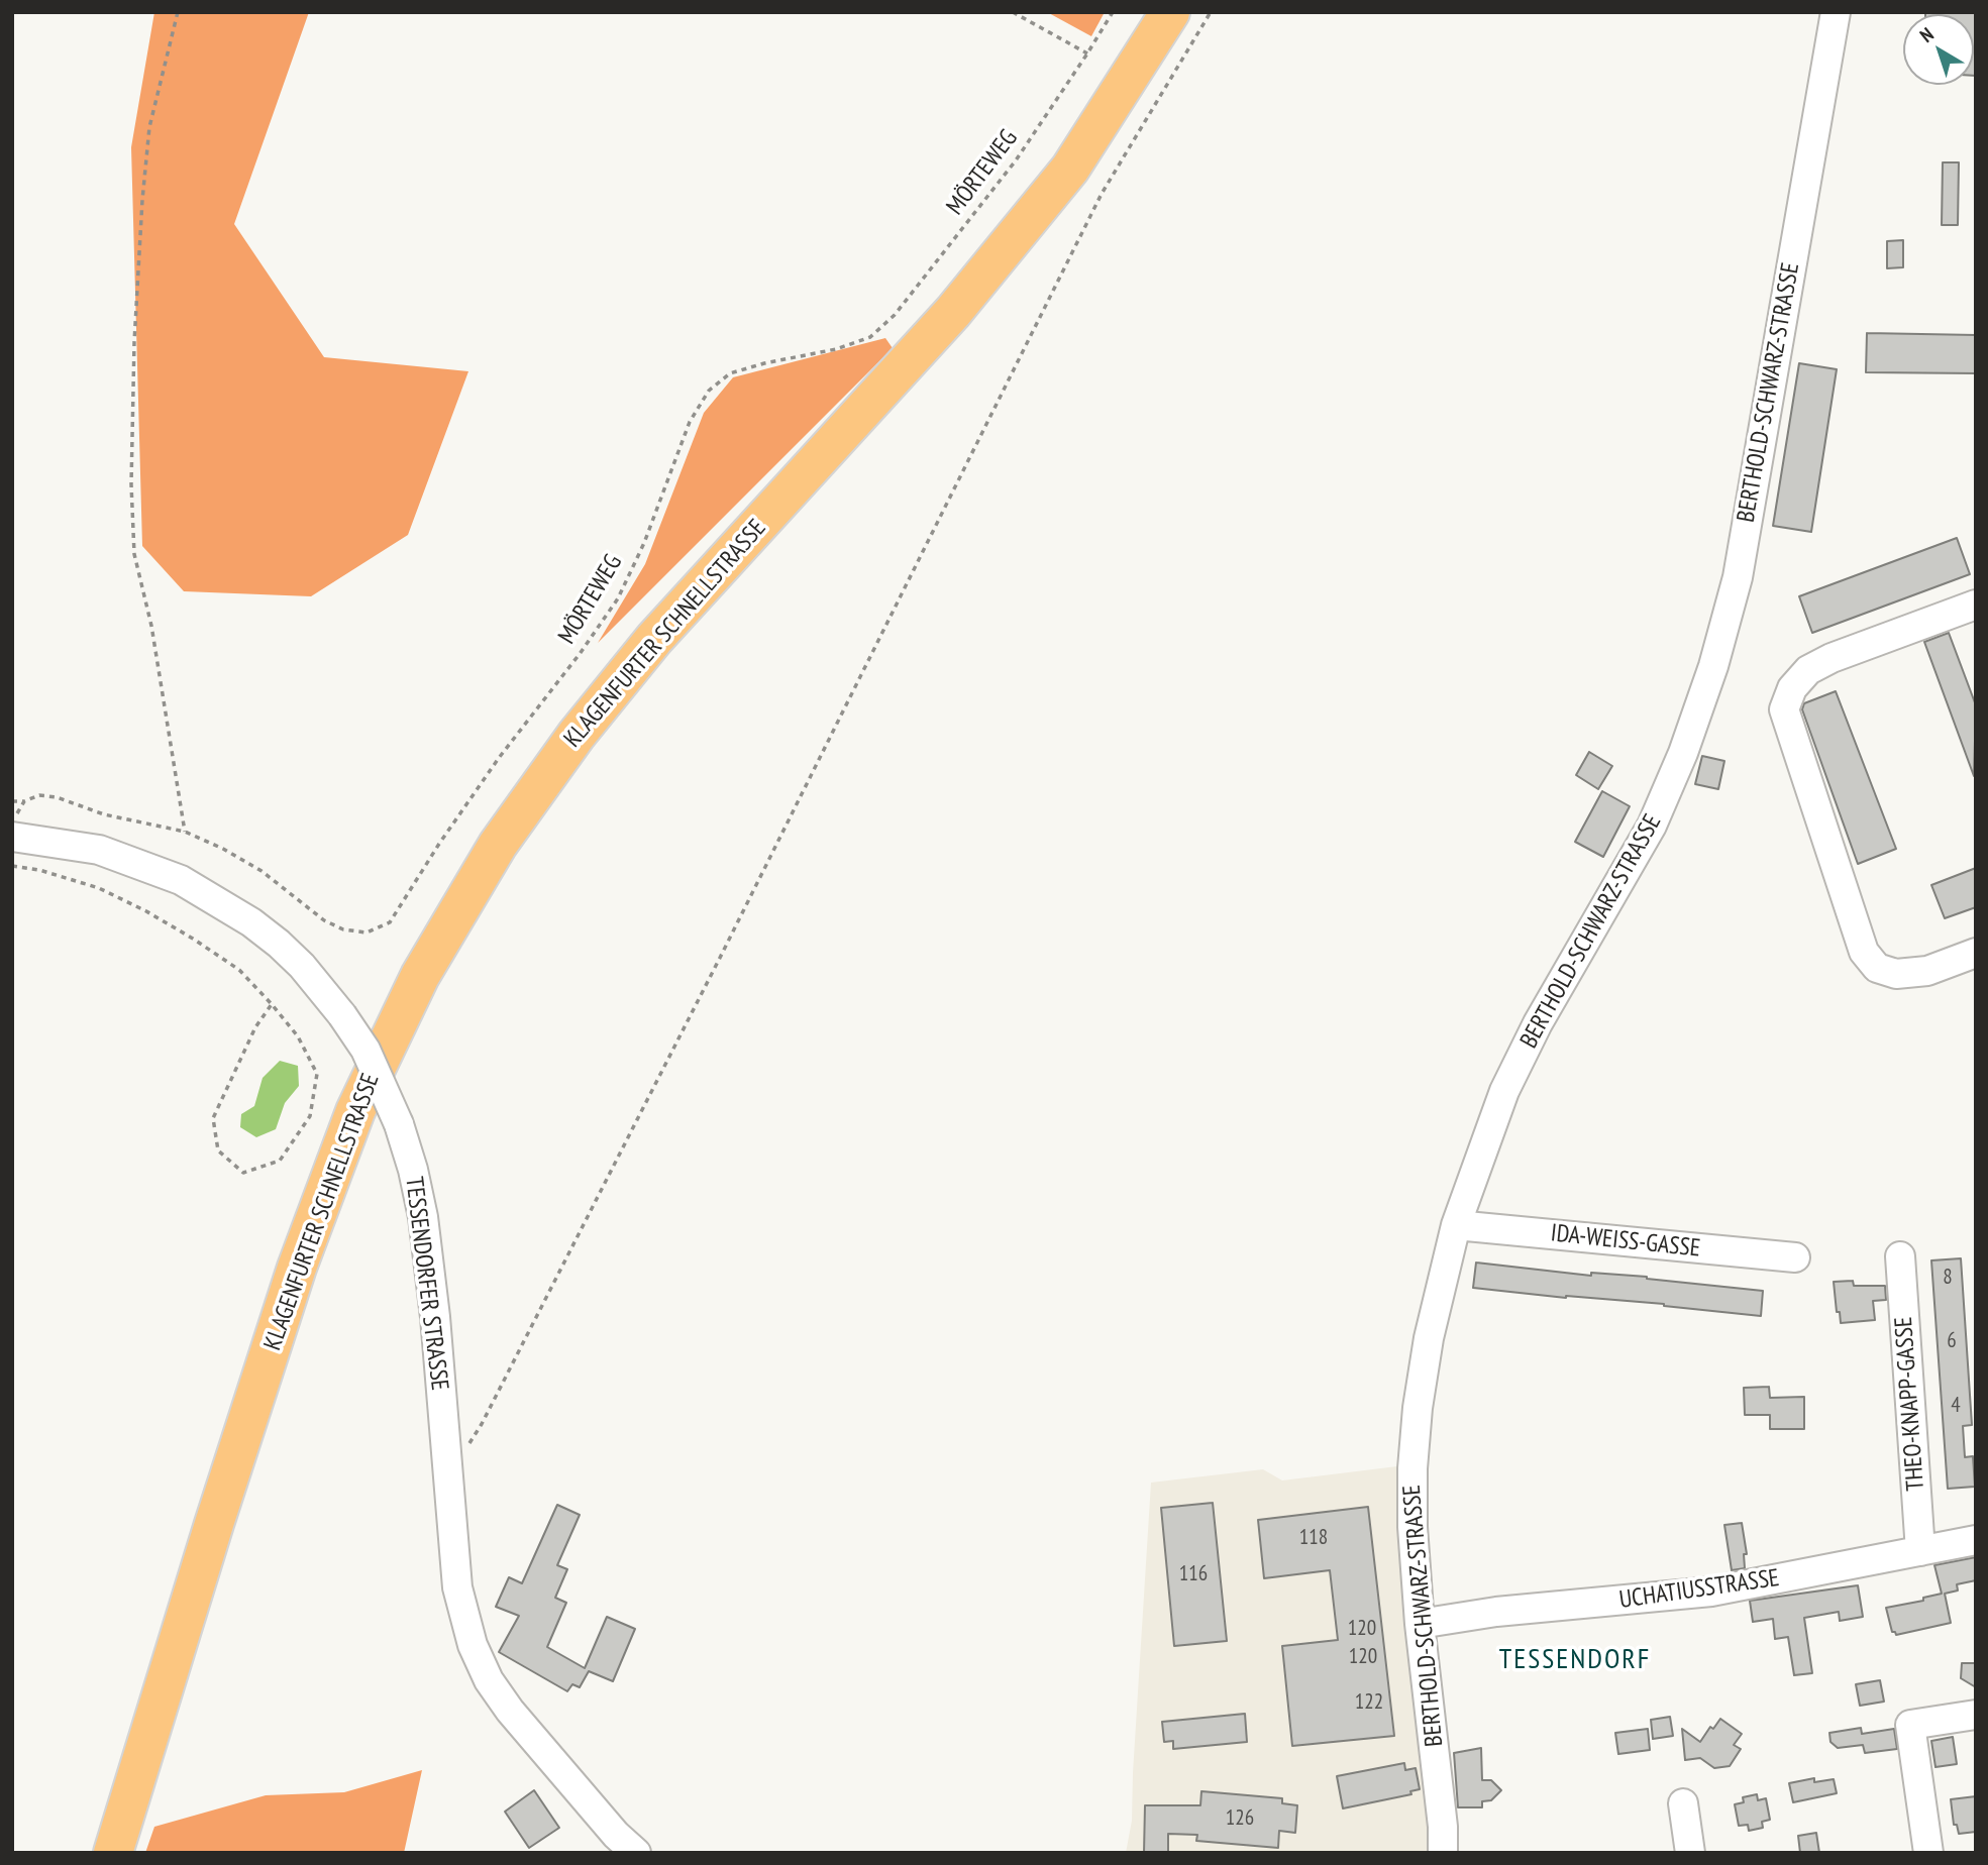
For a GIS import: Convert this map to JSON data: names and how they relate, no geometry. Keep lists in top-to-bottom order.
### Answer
{
  "streets": {
    "highway": ["KLAGENFURTER SCHNELLSTRASSE"],
    "street": [
      "BERTHOLD-SCHWARZ-STRASSE",
      "IDA-WEISS-GASSE",
      "TESSENDORFER STRASSE",
      "THEO-KNAPP-GASSE",
      "UCHATIUSSTRASSE"
    ],
    "path": ["MÖRTEWEG"]
  },
  "crossings": [
    ["BERTHOLD-SCHWARZ-STRASSE", "IDA-WEISS-GASSE"],
    ["BERTHOLD-SCHWARZ-STRASSE", "UCHATIUSSTRASSE"],
    ["THEO-KNAPP-GASSE", "UCHATIUSSTRASSE"]
  ],
  "districts": ["TESSENDORF"],
  "house_numbers": [
    "8",
    "6",
    "4",
    "118",
    "116",
    "120",
    "120",
    "122",
    "126"
  ],
  "north": "top left"
}
